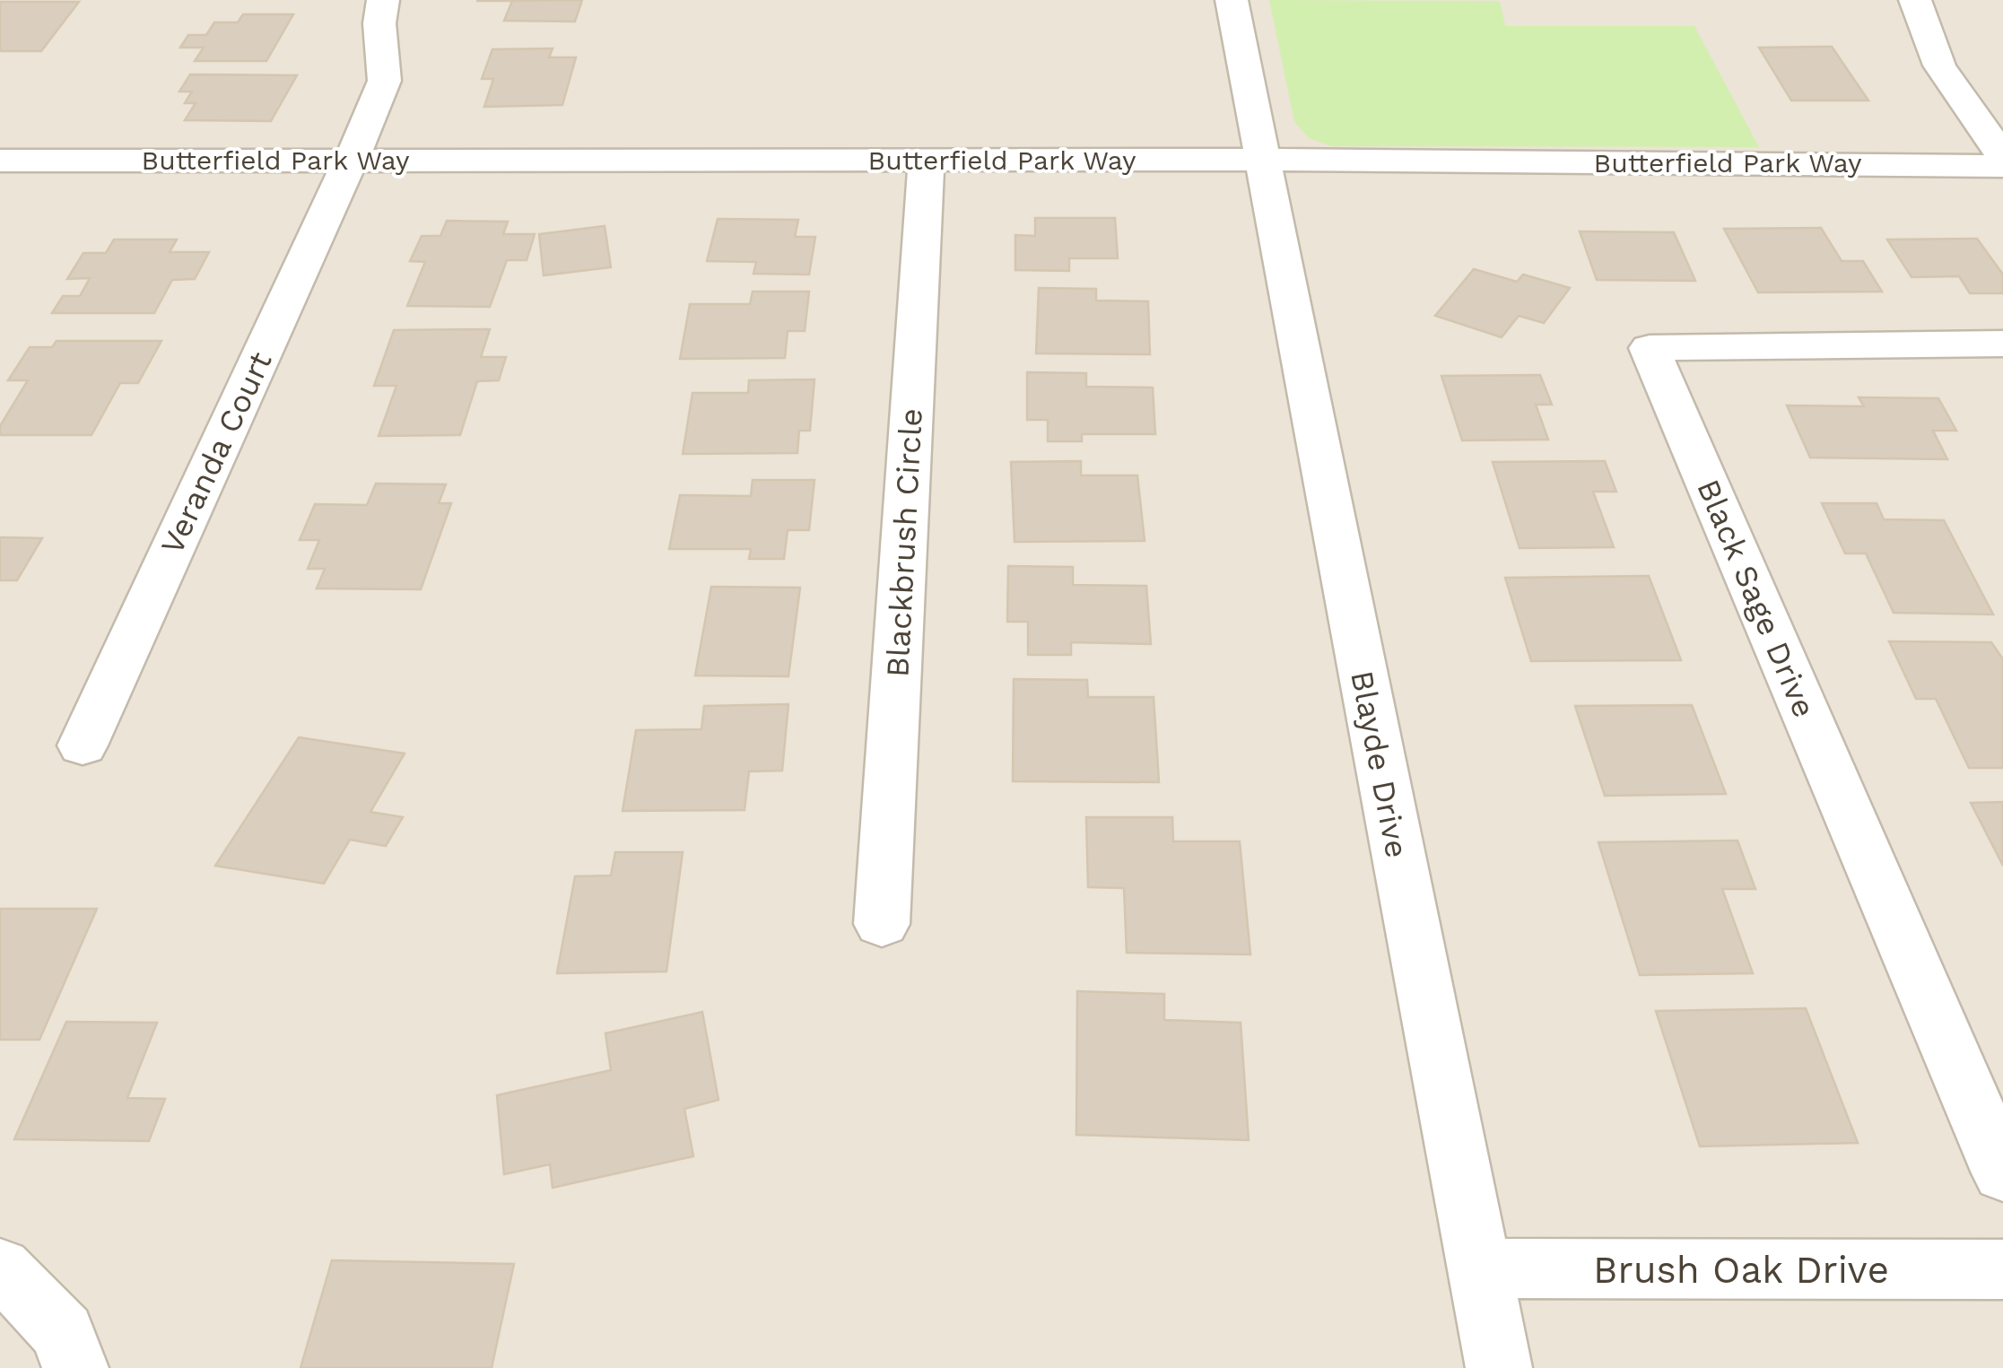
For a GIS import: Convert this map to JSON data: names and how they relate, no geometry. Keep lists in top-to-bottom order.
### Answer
{
  "streets": {
    "street": [
      "Butterfield Park Way",
      "Veranda Court",
      "Blackbrush Circle",
      "Black Sage Drive",
      "Blayde Drive",
      "Brush Oak Drive"
    ]
  },
  "crossings": [
    ["Butterfield Park Way", "Veranda Court"],
    ["Butterfield Park Way", "Blackbrush Circle"],
    ["Butterfield Park Way", "Blayde Drive"],
    ["Blayde Drive", "Brush Oak Drive"]
  ]
}
